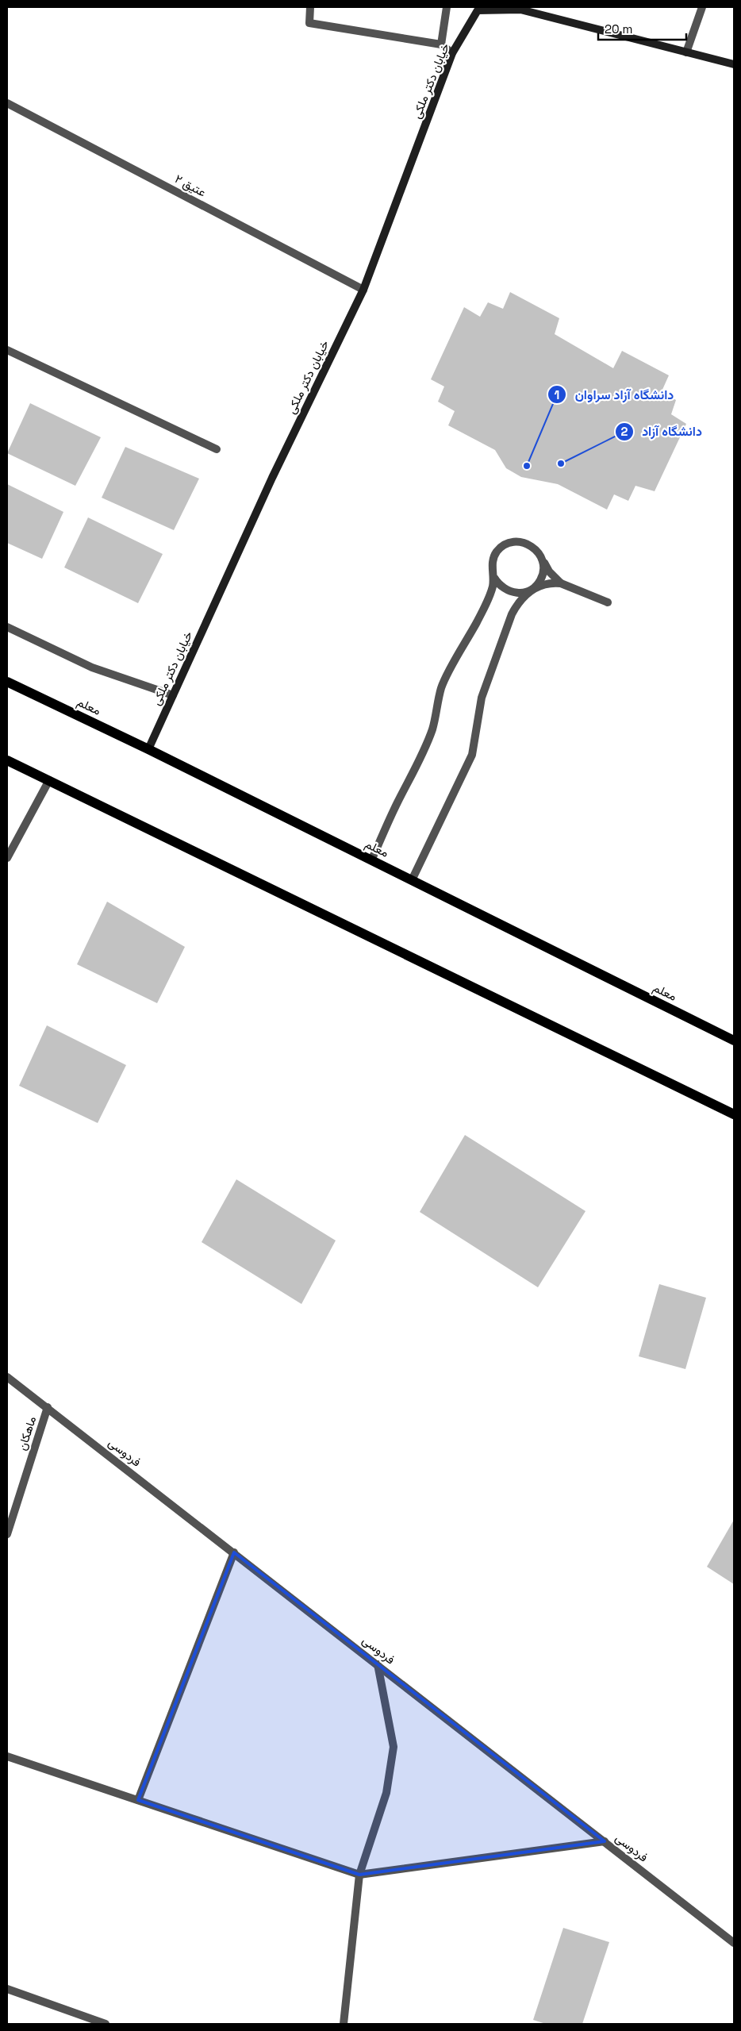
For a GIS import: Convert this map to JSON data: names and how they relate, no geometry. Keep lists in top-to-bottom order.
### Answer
{
  "streets": {
    "main road": ["معلم"],
    "street": [
      "خیابان دکتر ملکی",
      "عتیق ۲",
      "ماهکان",
      "فردوسی"
    ]
  },
  "crossings": [
    ["خیابان دکتر ملکی", "عتیق ۲"],
    ["خیابان دکتر ملکی", "معلم"],
    ["ماهکان", "فردوسی"]
  ],
  "places": ["دانشگاه آزاد", "دانشگاه آزاد سراوان"],
  "scale_bar": "20 m"
}
